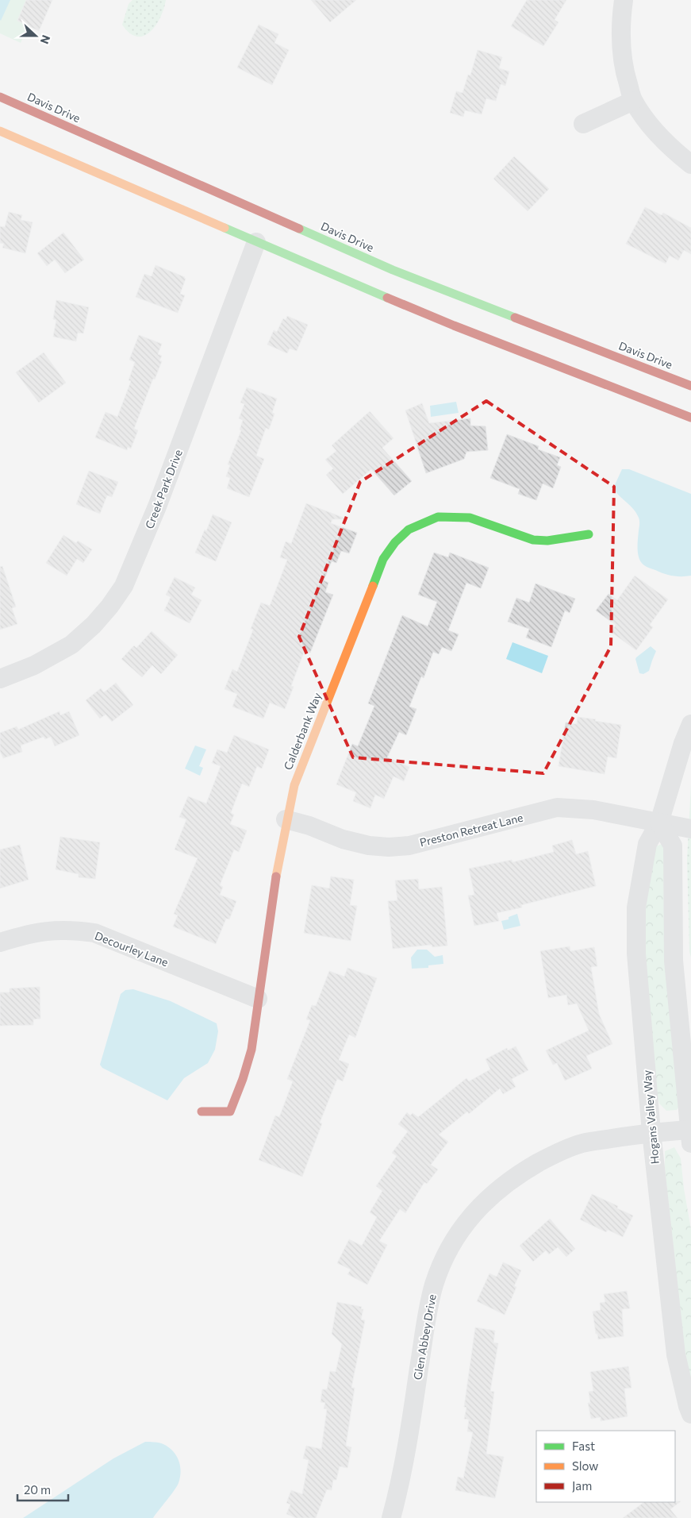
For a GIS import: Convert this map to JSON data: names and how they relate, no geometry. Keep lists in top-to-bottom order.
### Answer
{
  "streets": {
    "main road": ["Davis Drive", "Calderbank Way"],
    "street": [
      "Creek Park Drive",
      "Preston Retreat Lane",
      "Decourley Lane",
      "Hogans Valley Way",
      "Glen Abbey Drive"
    ]
  },
  "crossings": [
    ["Calderbank Way", "Preston Retreat Lane"],
    ["Calderbank Way", "Decourley Lane"],
    ["Preston Retreat Lane", "Hogans Valley Way"],
    ["Hogans Valley Way", "Glen Abbey Drive"]
  ],
  "legend": ["Fast", "Slow", "Jam"],
  "scale_bar": "20 m",
  "north": "right"
}
